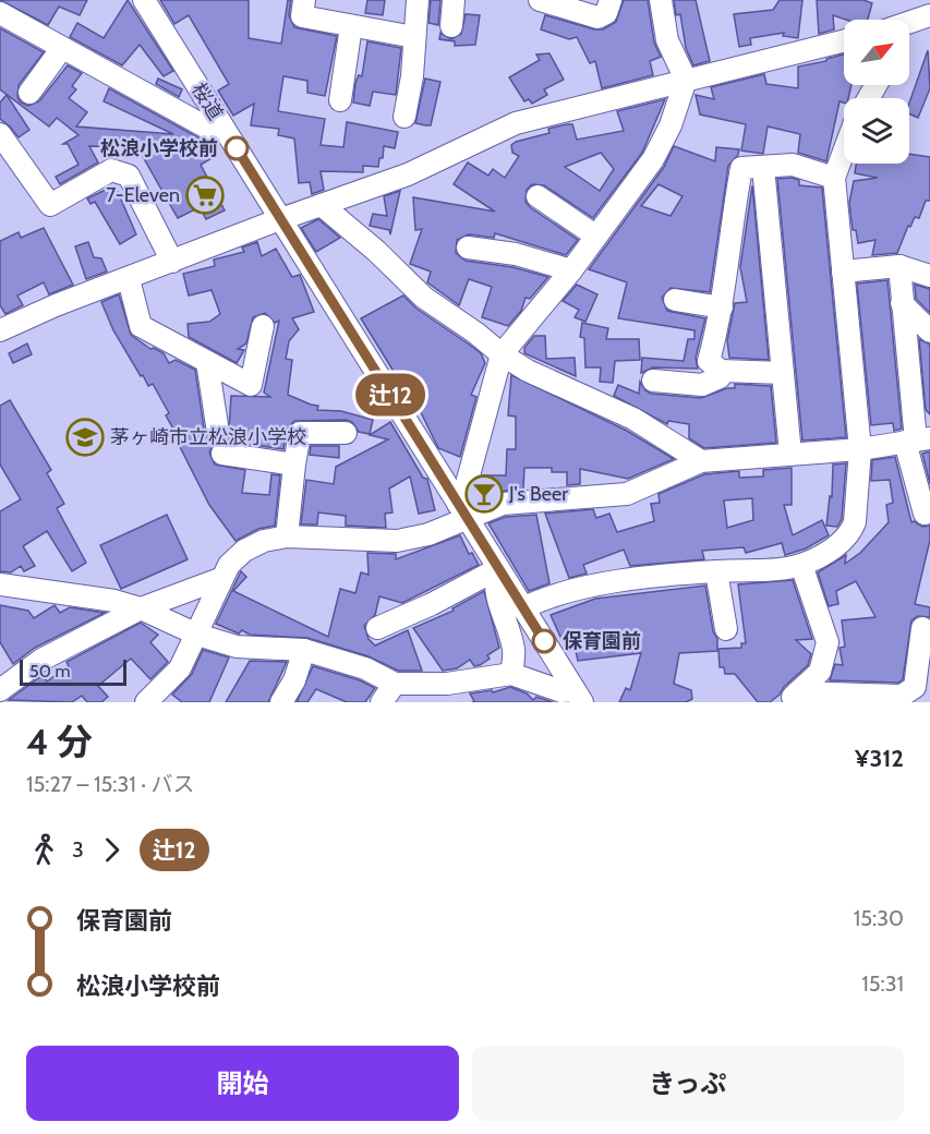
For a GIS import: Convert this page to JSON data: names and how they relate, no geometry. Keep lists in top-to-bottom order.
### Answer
{
  "streets": {
    "street": ["桜道"]
  },
  "places": {
    "other": ["松浪小学校前", "保育園前"],
    "supermarket": ["7-Eleven"],
    "school or university": ["茅ヶ崎市立松浪小学校"],
    "bar": ["J's Beer"]
  },
  "lines": ["bus line 辻12"],
  "scale_bar": "50 m",
  "north": "top right",
  "page": {
    "on_map": "辻12",
    "scale": "50 m",
    "heading": ["4 分", "15:27 – 15:31 · バス", "¥312"],
    "legs": ["3", "辻12"],
    "list": [
      {
        "name": "保育園前",
        "value": "15:30"
      },
      {
        "name": "松浪小学校前",
        "value": "15:31"
      }
    ],
    "buttons": ["開始", "きっぷ"]
  }
}
